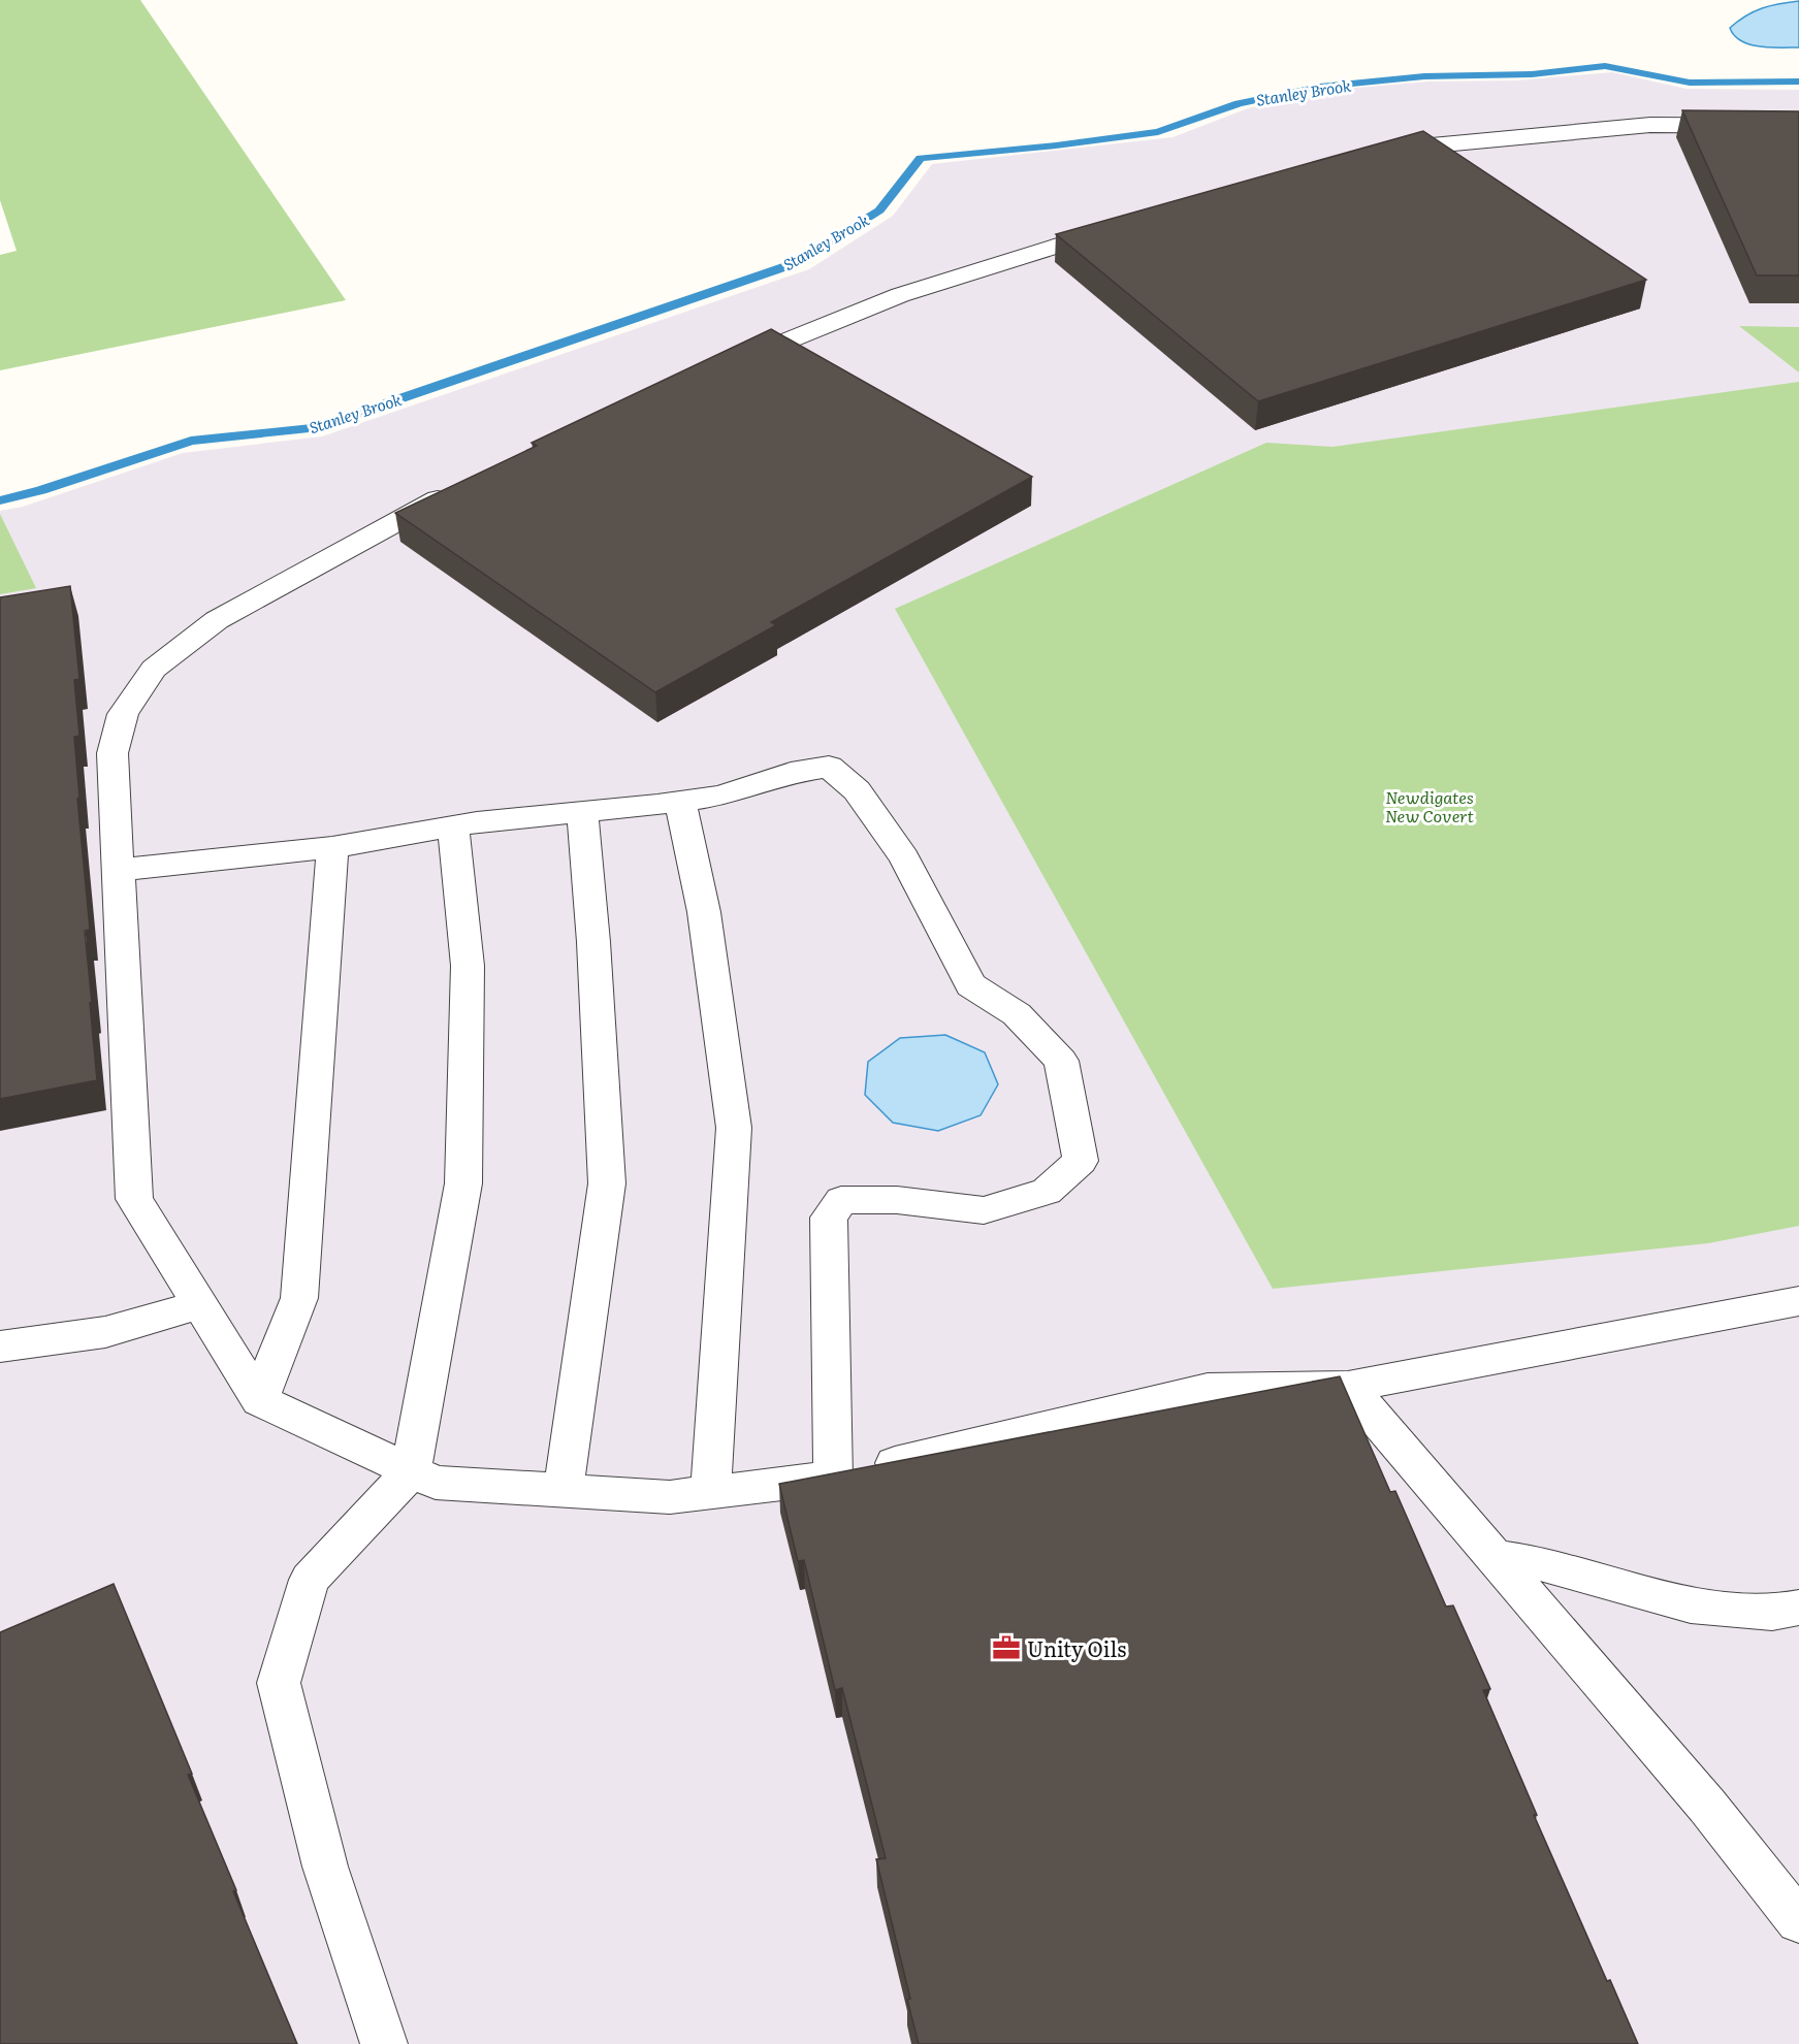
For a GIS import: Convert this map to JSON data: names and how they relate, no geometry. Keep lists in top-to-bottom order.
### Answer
{
  "water": ["Stanley Brook"],
  "parks": ["Newdigates New Covert"],
  "places": {
    "office": ["Unity Oils"]
  }
}
